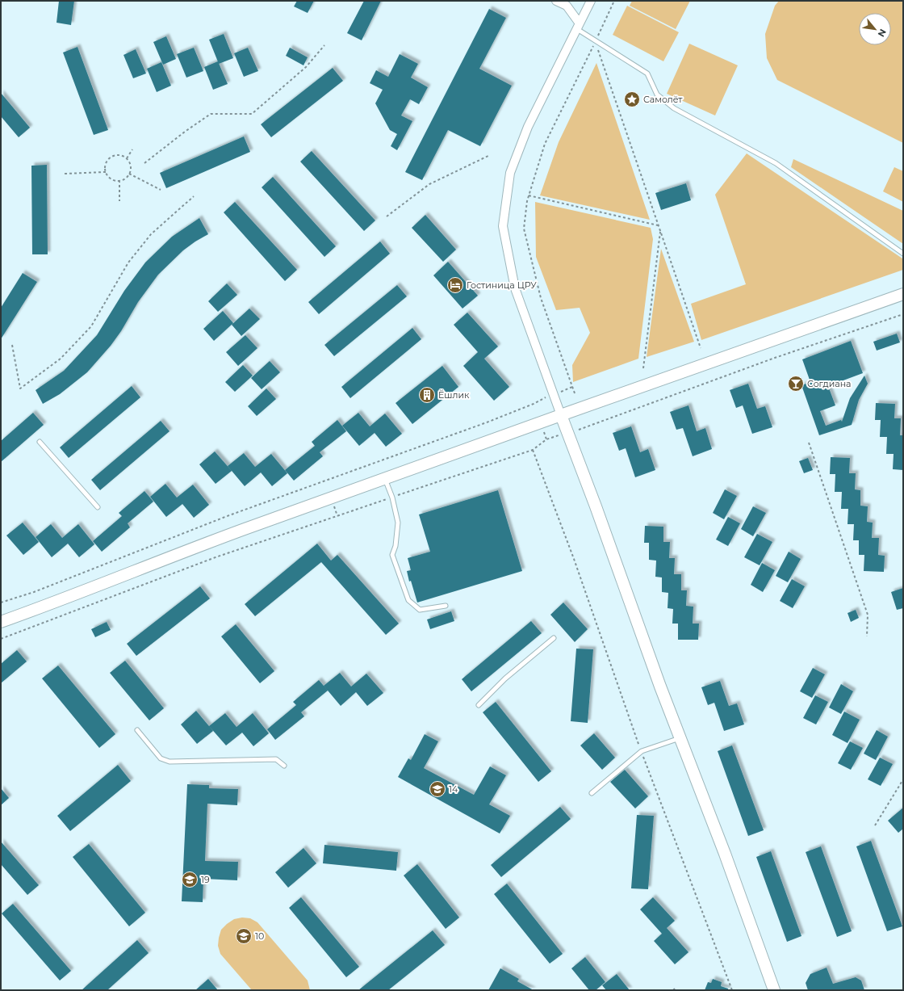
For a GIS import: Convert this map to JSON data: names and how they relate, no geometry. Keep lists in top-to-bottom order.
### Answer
{
  "places": {
    "place": ["Самолёт"],
    "hotel": ["Гостиница ЦРУ"],
    "bar": ["Согдиана"],
    "building": ["Ёшлик"],
    "school or university": ["14", "19", "10"]
  },
  "north": "bottom right"
}
